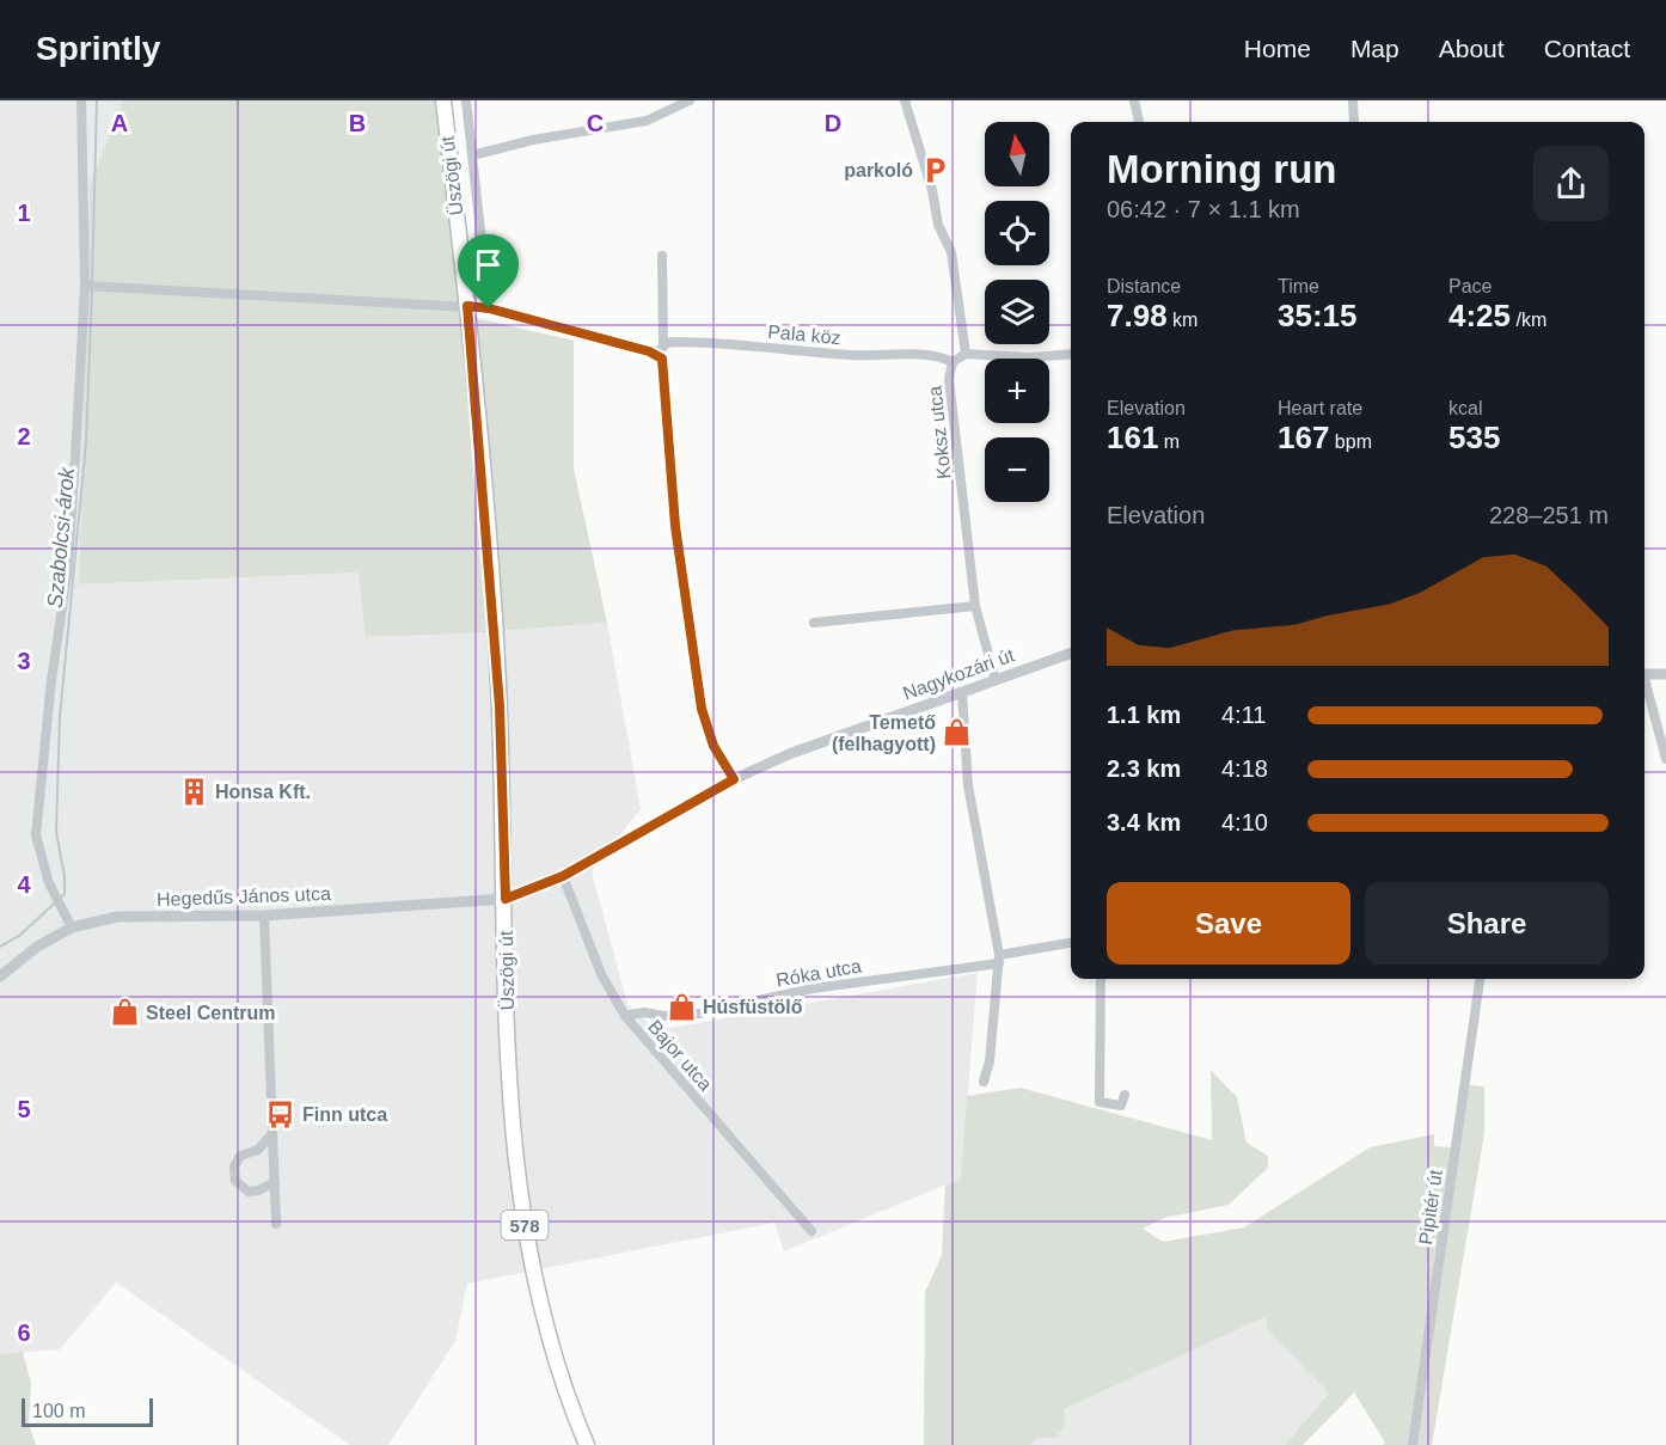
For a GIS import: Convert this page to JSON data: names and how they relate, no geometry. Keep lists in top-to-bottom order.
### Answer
{
  "streets": {
    "main road": ["Üszögi út", "578"],
    "street": [
      "Pala köz",
      "Koksz utca",
      "Nagykozári út",
      "Hegedűs János utca",
      "Róka utca",
      "Bajor utca",
      "Pipitér út"
    ]
  },
  "crossings": [
    ["Üszögi út", "Nagykozári út"],
    ["Üszögi út", "Hegedűs János utca"],
    ["Pala köz", "Koksz utca"],
    ["Koksz utca", "Nagykozári út"],
    ["Nagykozári út", "Hegedűs János utca"],
    ["Nagykozári út", "Bajor utca"],
    ["Róka utca", "Bajor utca"]
  ],
  "water": ["Szabolcsi-árok"],
  "places": {
    "parking": ["parkoló"],
    "shop": ["Temető (felhagyott)", "Húsfüstölő", "Steel Centrum"],
    "building": ["Honsa Kft."],
    "bus stop": ["Finn utca"]
  },
  "scale_bar": "100 m",
  "north": "top",
  "page": {
    "header": "Sprintly",
    "nav": [
      "Home",
      "Map",
      "About",
      "Contact"
    ],
    "map_buttons": ["+", "−"],
    "heading": ["Morning run", "06:42 · 7 × 1.1 km"],
    "stats": [
      ["Distance", "7.98 km"],
      ["Time", "35:15"],
      ["Pace", "4:25 /km"],
      ["Elevation", "161 m"],
      ["Heart rate", "167 bpm"],
      ["kcal", "535"]
    ],
    "chart": ["Elevation", "228–251 m"],
    "list": [
      {
        "name": "1.1 km",
        "note": "4:11"
      },
      {
        "name": "2.3 km",
        "note": "4:18"
      },
      {
        "name": "3.4 km",
        "note": "4:10"
      }
    ],
    "buttons": ["Save", "Share"],
    "scale": "100 m"
  },
  "grid": {
    "columns": [
      "A",
      "B",
      "C",
      "D"
    ],
    "rows": [
      "1",
      "2",
      "3",
      "4",
      "5",
      "6"
    ]
  }
}
